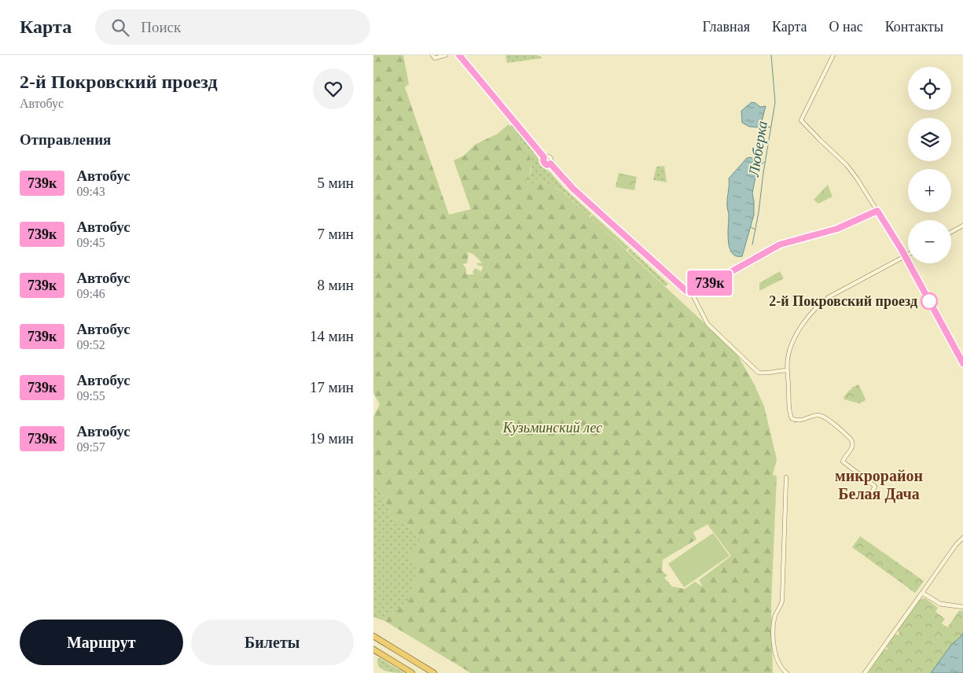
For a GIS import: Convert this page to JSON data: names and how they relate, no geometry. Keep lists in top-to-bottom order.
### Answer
{
  "districts": ["микрорайон Белая Дача"],
  "water": ["Люберка"],
  "parks": ["Кузьминский лес"],
  "places": ["2-й Покровский проезд"],
  "lines": ["bus line 739к"],
  "page": {
    "header": "Карта",
    "search": "Поиск",
    "nav": [
      "Главная",
      "Карта",
      "О нас",
      "Контакты"
    ],
    "heading": [
      ["2-й Покровский проезд", "Автобус"],
      "Отправления"
    ],
    "on_map": "739к",
    "map_buttons": ["+", "−"],
    "list": [
      {
        "mark": "739к",
        "name": "Автобус",
        "note": "09:43",
        "value": "5 мин"
      },
      {
        "mark": "739к",
        "name": "Автобус",
        "note": "09:45",
        "value": "7 мин"
      },
      {
        "mark": "739к",
        "name": "Автобус",
        "note": "09:46",
        "value": "8 мин"
      },
      {
        "mark": "739к",
        "name": "Автобус",
        "note": "09:52",
        "value": "14 мин"
      },
      {
        "mark": "739к",
        "name": "Автобус",
        "note": "09:55",
        "value": "17 мин"
      },
      {
        "mark": "739к",
        "name": "Автобус",
        "note": "09:57",
        "value": "19 мин"
      }
    ],
    "buttons": ["Маршрут", "Билеты"]
  }
}
